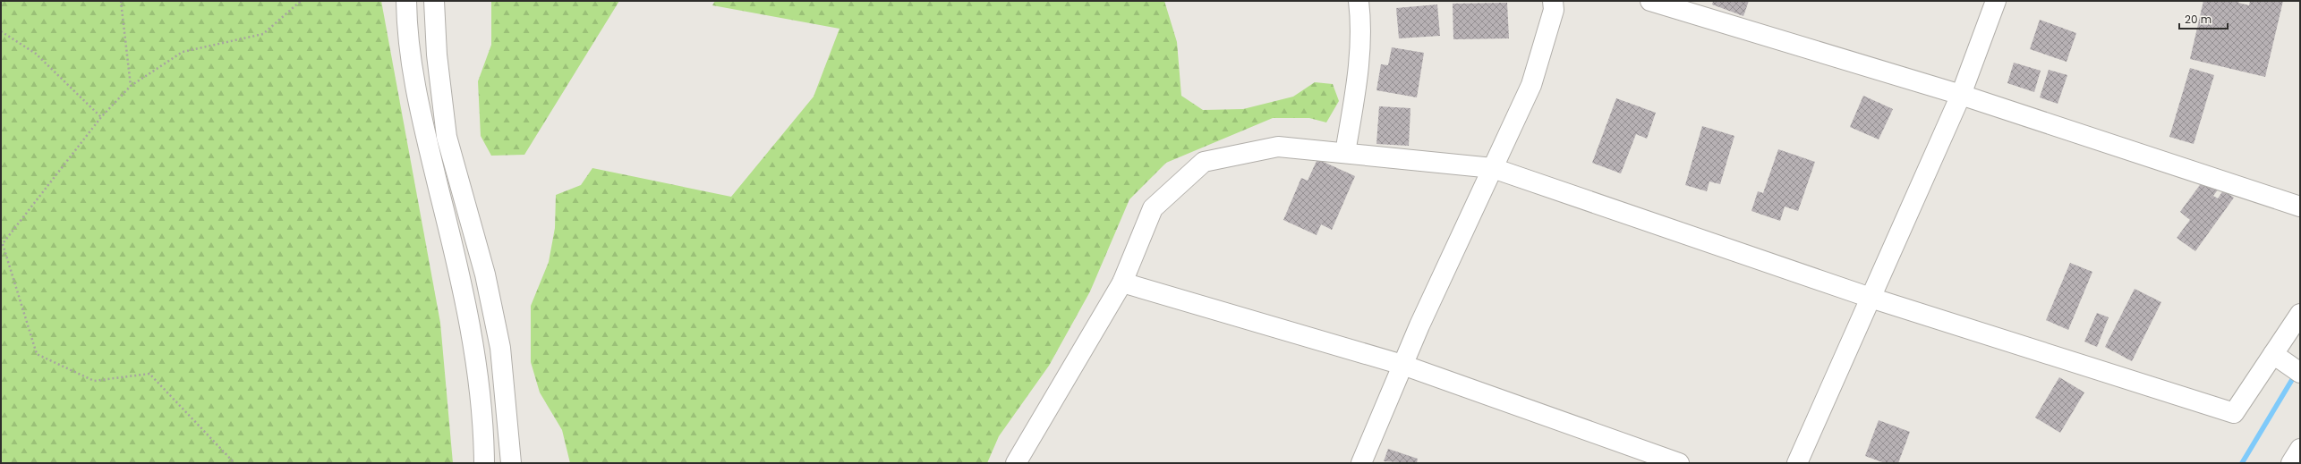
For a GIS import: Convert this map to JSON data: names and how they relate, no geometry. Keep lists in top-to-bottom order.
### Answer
{
  "scale_bar": "20 m"
}
